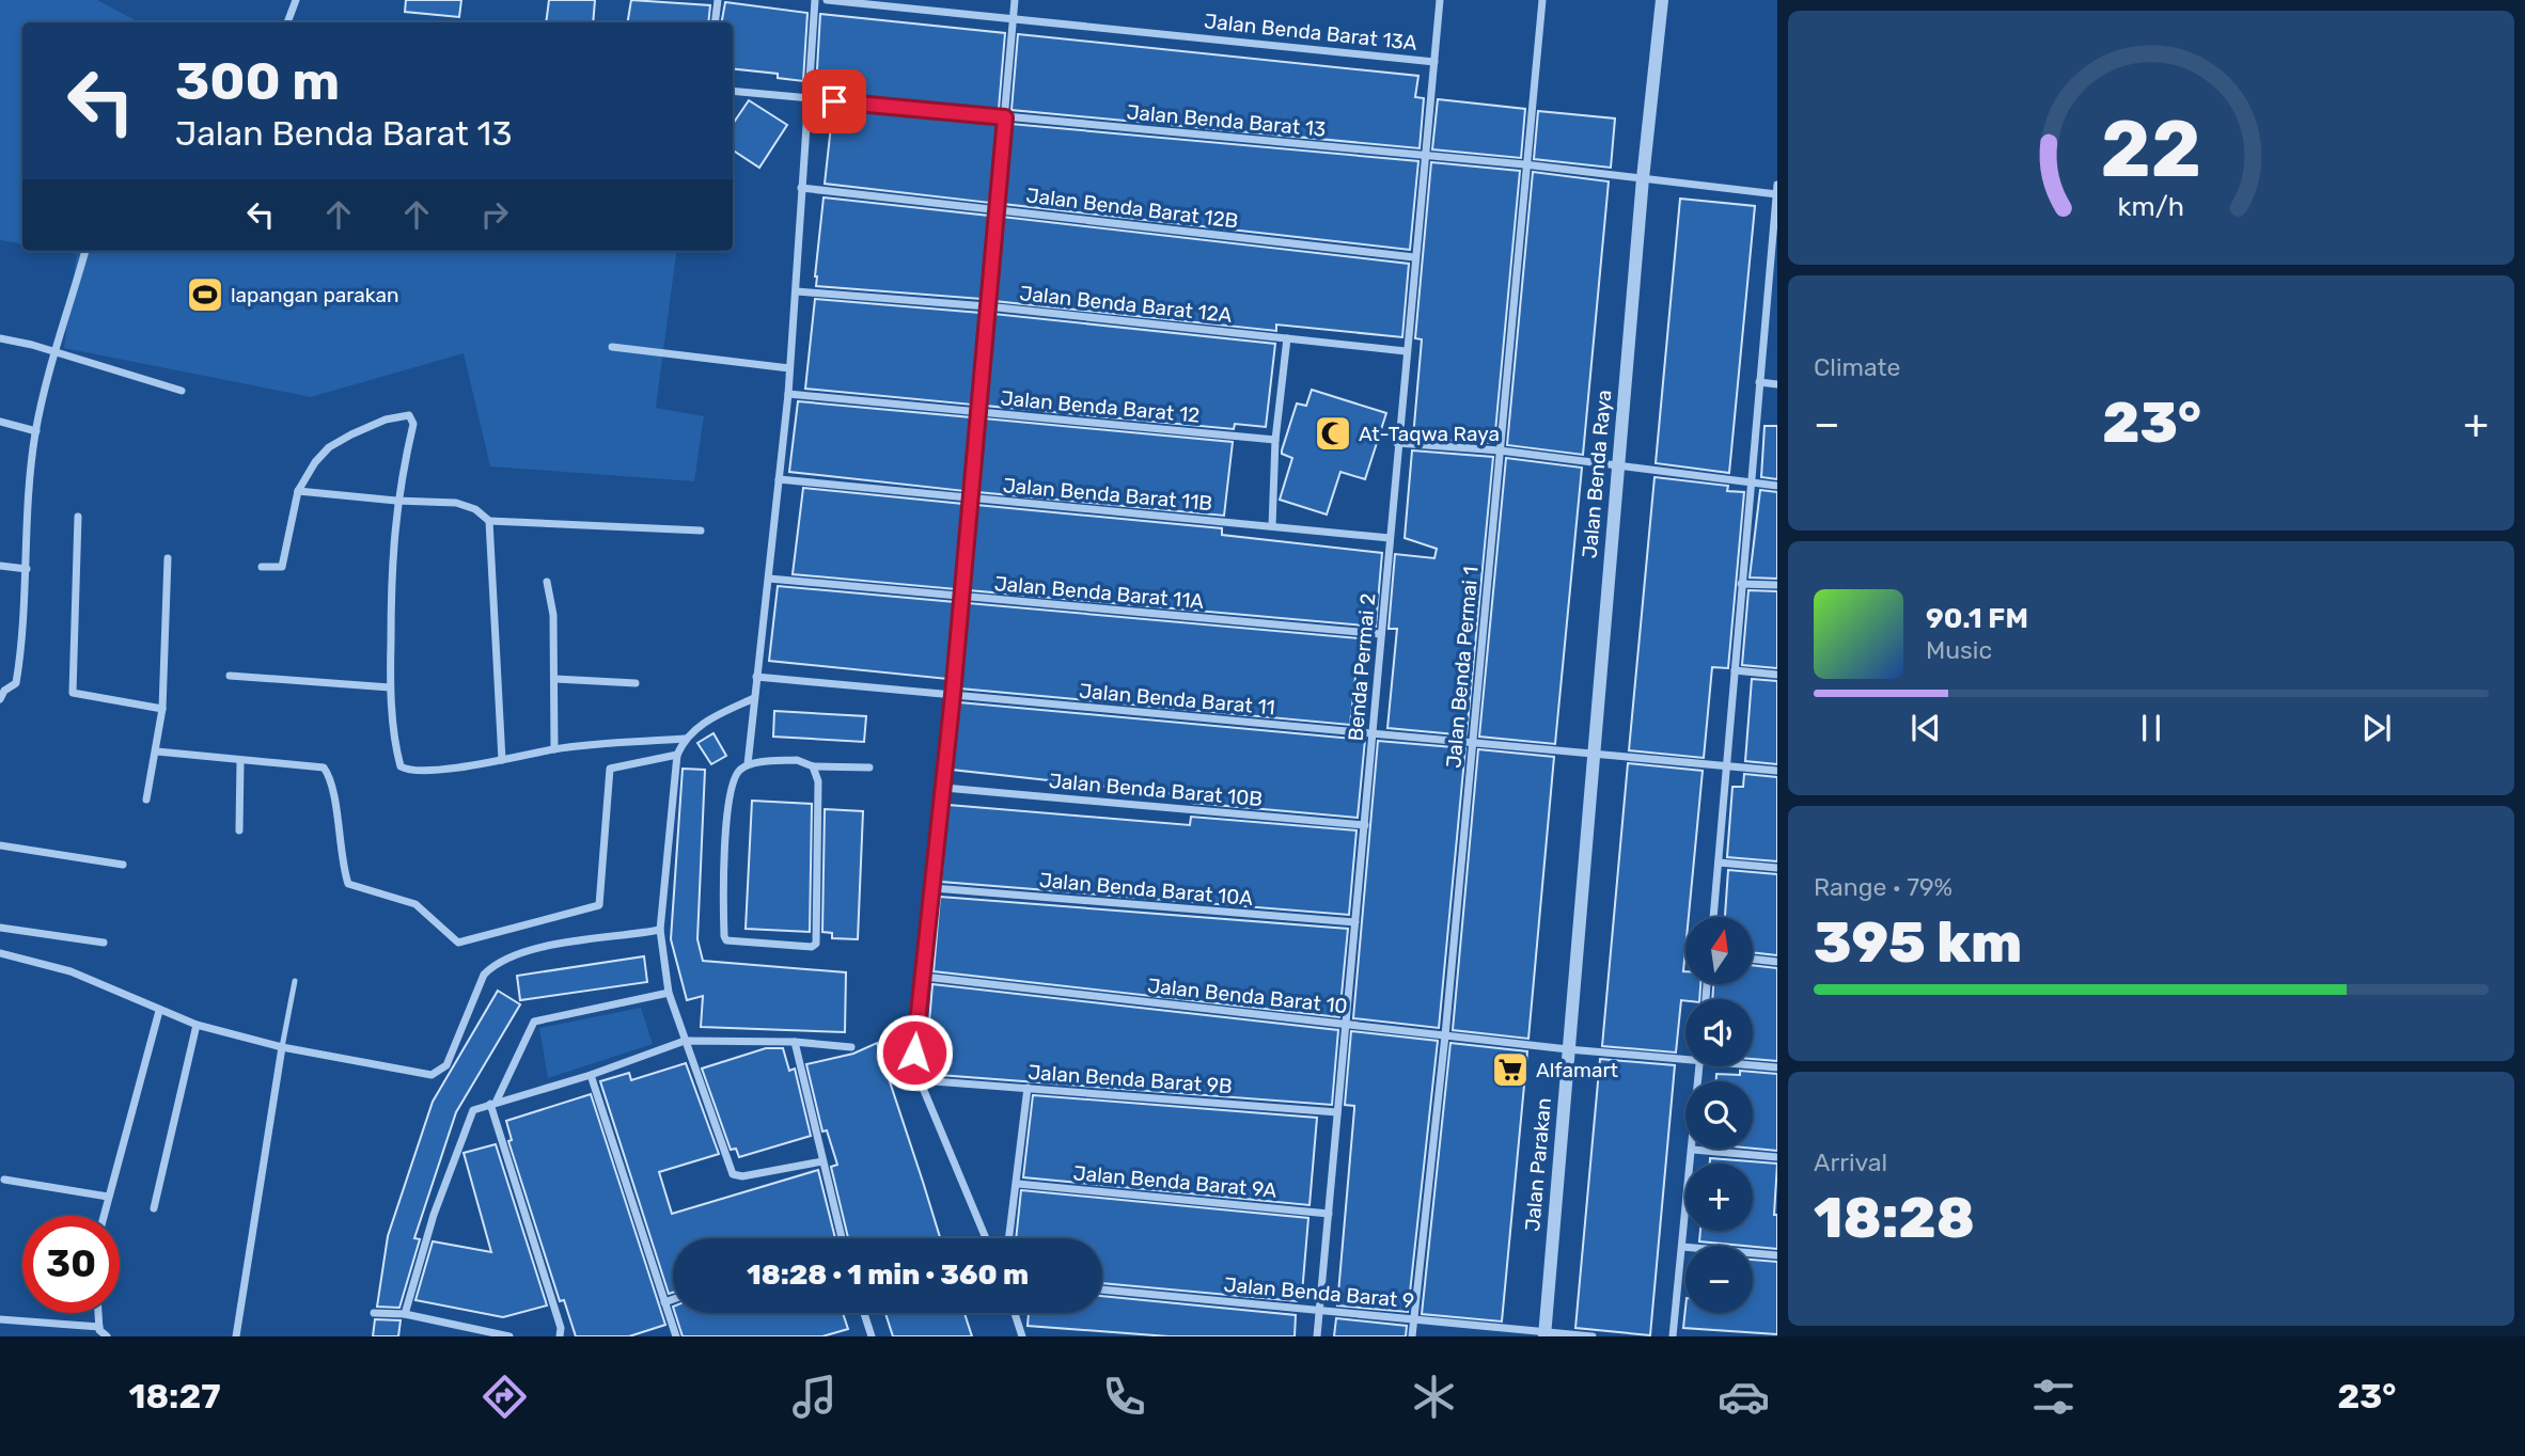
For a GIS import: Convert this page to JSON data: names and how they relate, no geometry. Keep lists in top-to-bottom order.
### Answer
{
  "streets": {
    "street": [
      "Jalan Benda Barat 13A",
      "Jalan Benda Barat 13",
      "Jalan Benda Barat 12B",
      "Jalan Benda Barat 12A",
      "Jalan Benda Barat 12",
      "Jalan Benda Raya",
      "Jalan Benda Barat 11B",
      "Jalan Benda Barat 11A",
      "Benda Permai 2",
      "Jalan Benda Permai 1",
      "Jalan Benda Barat 11",
      "Jalan Benda Barat 10B",
      "Jalan Benda Barat 10A",
      "Jalan Benda Barat 10",
      "Jalan Benda Barat 9B",
      "Jalan Parakan",
      "Jalan Benda Barat 9A",
      "Jalan Benda Barat 9"
    ]
  },
  "crossings": [
    ["Jalan Benda Barat 13A", "Benda Permai 2"],
    ["Jalan Benda Barat 13", "Jalan Benda Raya"],
    ["Jalan Benda Barat 13", "Benda Permai 2"],
    ["Jalan Benda Barat 13", "Jalan Benda Permai 1"],
    ["Jalan Benda Barat 12B", "Benda Permai 2"],
    ["Jalan Benda Barat 12A", "Benda Permai 2"],
    ["Jalan Benda Raya", "Jalan Benda Barat 11"],
    ["Jalan Benda Raya", "Jalan Parakan"],
    ["Jalan Benda Barat 11B", "Benda Permai 2"],
    ["Jalan Benda Barat 11A", "Benda Permai 2"],
    ["Benda Permai 2", "Jalan Benda Barat 11"],
    ["Benda Permai 2", "Jalan Benda Barat 10B"],
    ["Benda Permai 2", "Jalan Benda Barat 10A"],
    ["Benda Permai 2", "Jalan Benda Barat 10"],
    ["Benda Permai 2", "Jalan Benda Barat 9B"],
    ["Benda Permai 2", "Jalan Benda Barat 9A"],
    ["Benda Permai 2", "Jalan Benda Barat 9"],
    ["Jalan Benda Permai 1", "Jalan Benda Barat 11"],
    ["Jalan Benda Permai 1", "Jalan Benda Barat 10"],
    ["Jalan Benda Permai 1", "Jalan Benda Barat 9"],
    ["Jalan Benda Barat 10", "Jalan Parakan"],
    ["Jalan Parakan", "Jalan Benda Barat 9"]
  ],
  "places": {
    "sports": ["lapangan parakan"],
    "mosque": ["At-Taqwa Raya"],
    "supermarket": ["Alfamart"]
  },
  "north": "top",
  "page": {
    "turn": ["300 m", "Jalan Benda Barat 13"],
    "tile": [
      "Climate",
      ["Range · 79%", "395 km"],
      ["Arrival", "18:28"]
    ],
    "heat": ["−", "23°", "+"],
    "song": ["90.1 FM", "Music"],
    "map_buttons": ["+", "−"],
    "limit": "30",
    "trip": "18:28 · 1 min · 360 m",
    "tabs": ["18:27", "23°"],
    "gauge": ["22", "km/h"]
  }
}
